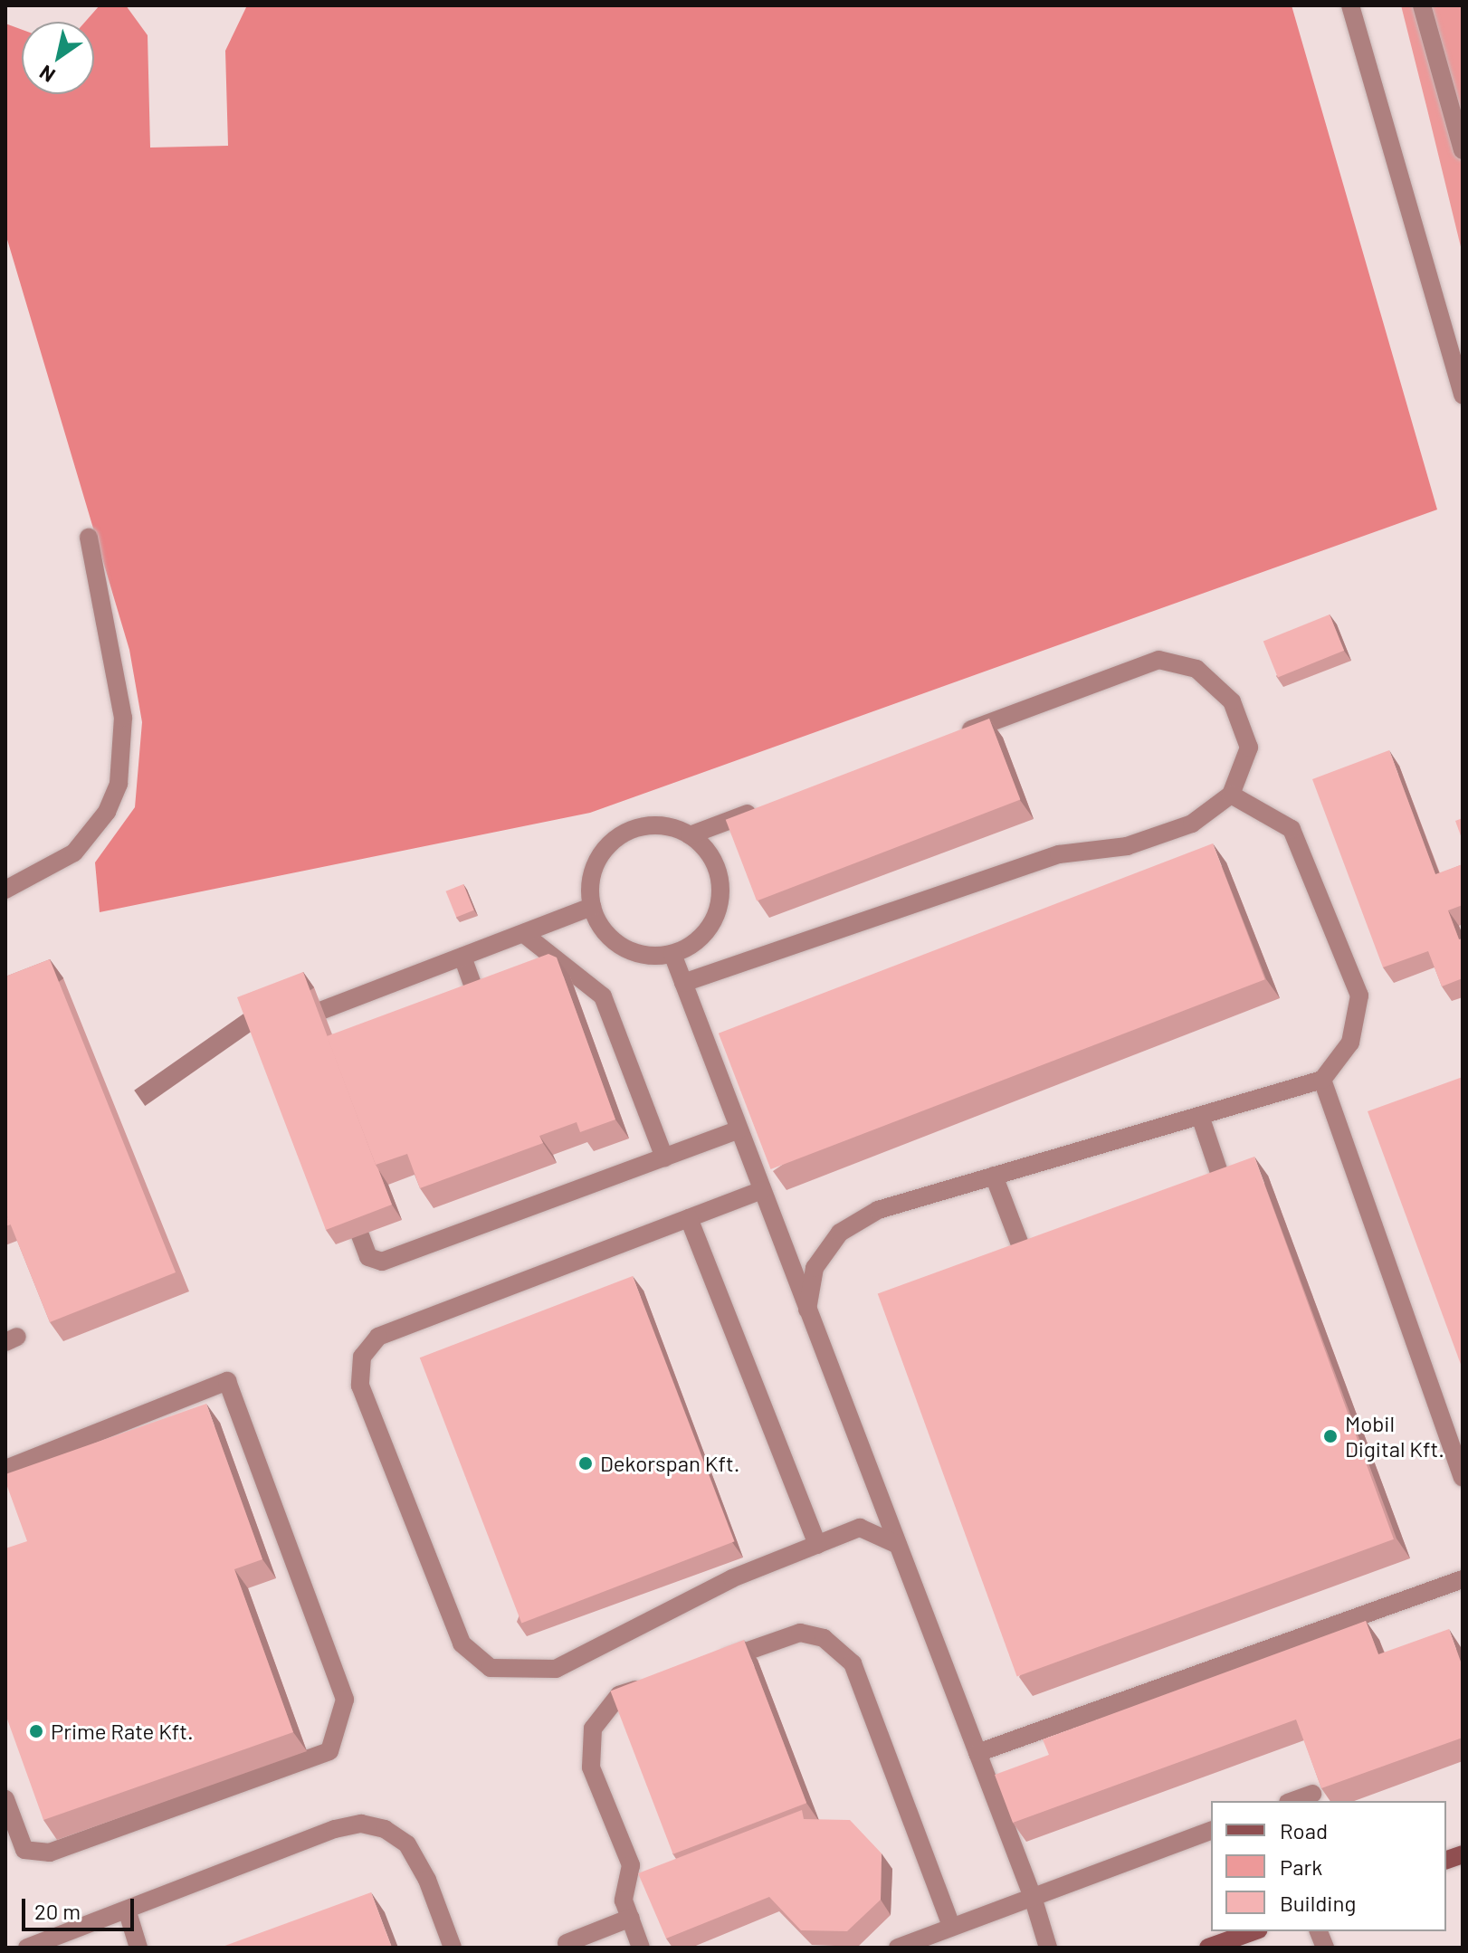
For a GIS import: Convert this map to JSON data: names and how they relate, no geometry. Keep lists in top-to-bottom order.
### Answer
{
  "places": ["Mobil Digital Kft.", "Dekorspan Kft.", "Prime Rate Kft."],
  "legend": ["Road", "Park", "Building"],
  "scale_bar": "20 m",
  "north": "bottom left"
}
